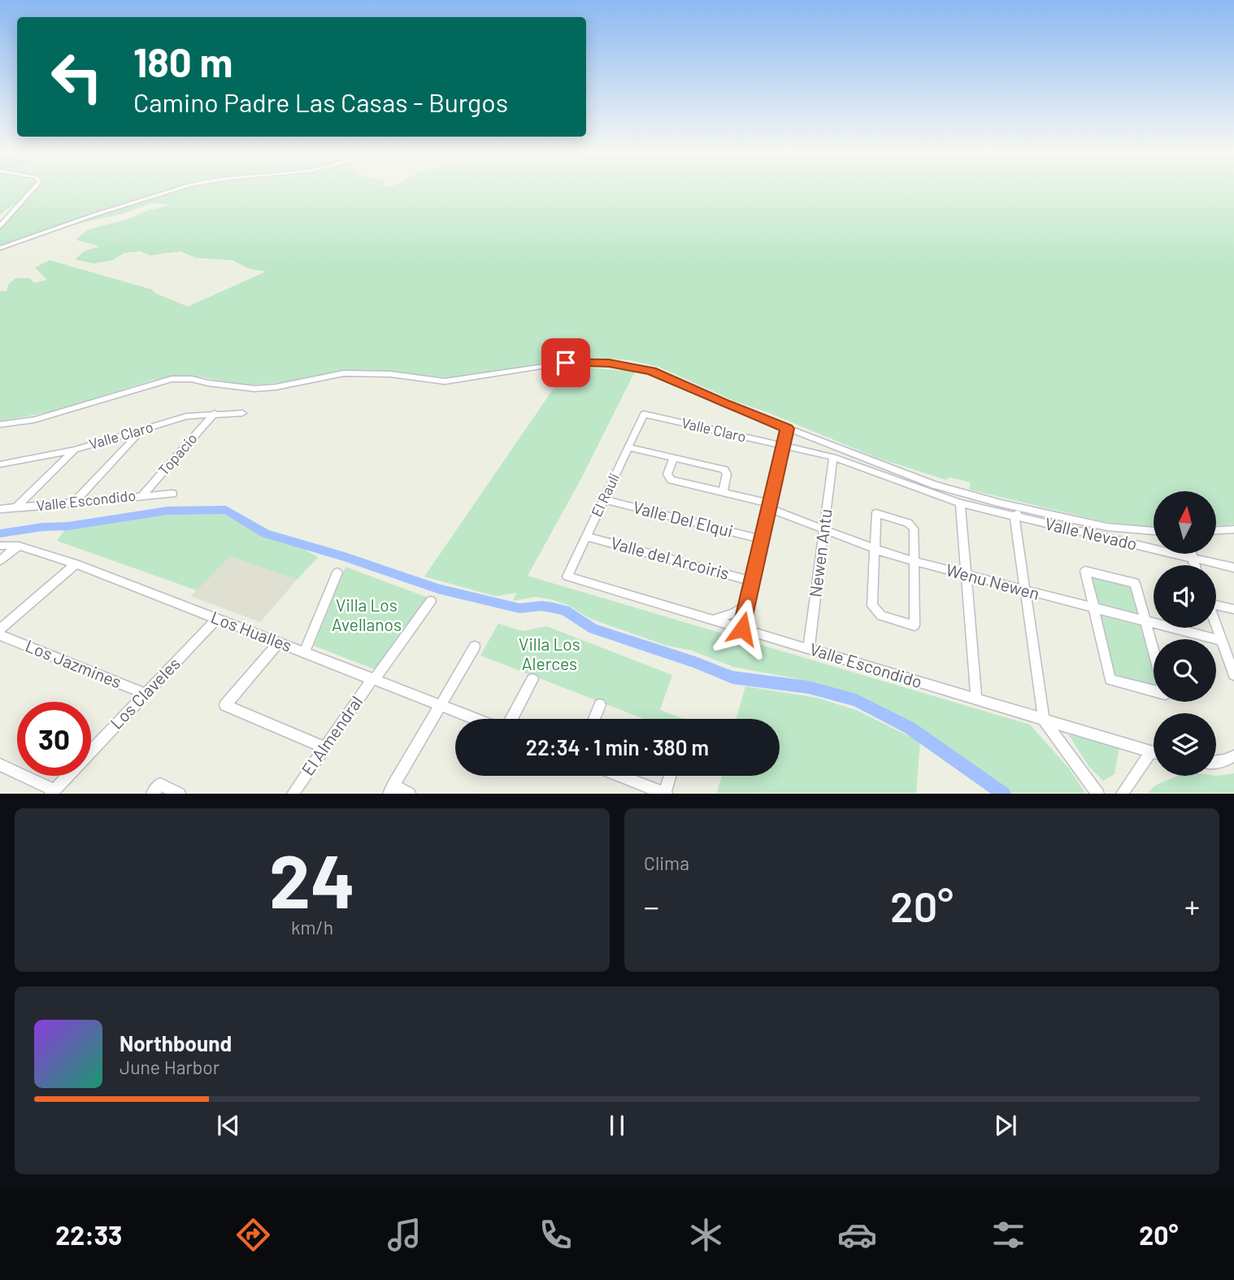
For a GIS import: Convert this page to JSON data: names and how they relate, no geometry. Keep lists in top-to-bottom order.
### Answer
{
  "streets": {
    "street": [
      "Valle Claro",
      "Topacio",
      "El Raulí",
      "Valle Escondido",
      "Valle Del Elqui",
      "Valle Nevado",
      "Newen Antu",
      "Valle del Arcoiris",
      "Wenu Newen",
      "Los Hualles",
      "Los Jazmines",
      "Los Claveles",
      "El Almendral"
    ]
  },
  "crossings": [
    ["Valle Claro", "Topacio"],
    ["Valle Claro", "El Raulí"],
    ["Valle Claro", "Newen Antu"],
    ["Topacio", "Valle Escondido"],
    ["El Raulí", "Valle Escondido"],
    ["El Raulí", "Valle Del Elqui"],
    ["El Raulí", "Valle del Arcoiris"],
    ["Valle Escondido", "Newen Antu"],
    ["Newen Antu", "Wenu Newen"],
    ["Los Hualles", "Los Claveles"],
    ["Los Hualles", "El Almendral"],
    ["Los Jazmines", "Los Claveles"]
  ],
  "parks": ["Villa Los Avellanos", "Villa Los Alerces"],
  "north": "top",
  "page": {
    "turn": ["180 m", "Camino Padre Las Casas - Burgos"],
    "limit": "30",
    "trip": "22:34 · 1 min · 380 m",
    "tile": [
      ["24", "km/h"],
      "Clima"
    ],
    "heat": ["−", "20°", "+"],
    "song": ["Northbound", "June Harbor"],
    "tabs": ["22:33", "20°"]
  }
}
